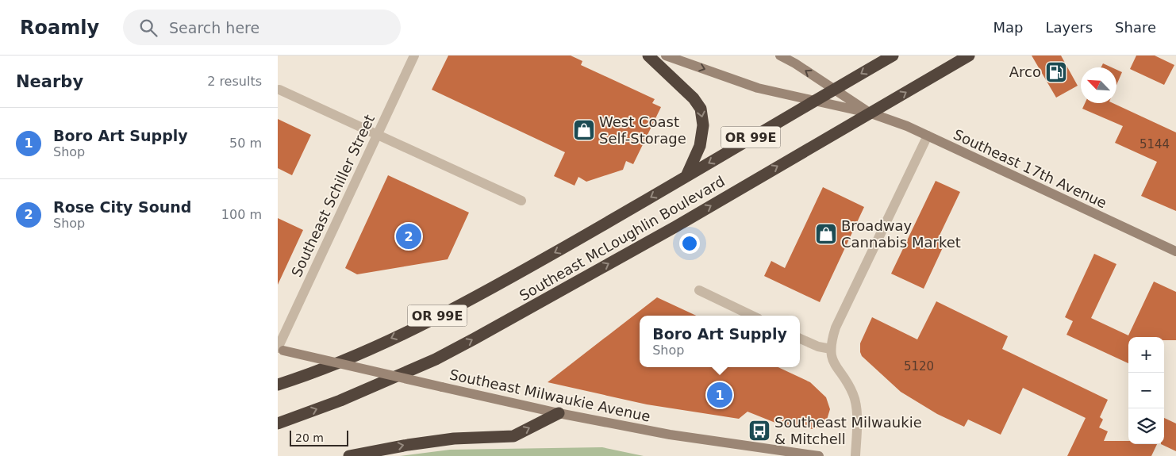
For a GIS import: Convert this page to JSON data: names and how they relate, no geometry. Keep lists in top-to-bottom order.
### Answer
{
  "streets": {
    "highway": ["OR 99E", "Southeast McLoughlin Boulevard"],
    "street": ["Southeast 17th Avenue", "Southeast Schiller Street", "Southeast Milwaukie Avenue"]
  },
  "crossings": [
    ["Southeast 17th Avenue", "Southeast McLoughlin Boulevard"],
    ["Southeast Schiller Street", "Southeast Milwaukie Avenue"]
  ],
  "places": {
    "fuel station": ["Arco"],
    "shop": ["West Coast Self-Storage", "Broadway Cannabis Market"],
    "bus stop": ["Southeast Milwaukie & Mitchell"]
  },
  "house_numbers": ["5144", "5120"],
  "scale_bar": "20 m",
  "north": "top left",
  "page": {
    "header": "Roamly",
    "search": "Search here",
    "nav": ["Map", "Layers", "Share"],
    "heading": ["Nearby", "2 results"],
    "list": [
      {
        "mark": "1",
        "name": "Boro Art Supply",
        "note": "Shop",
        "value": "50 m"
      },
      {
        "mark": "2",
        "name": "Rose City Sound",
        "note": "Shop",
        "value": "100 m"
      }
    ],
    "pins": ["2", "1"],
    "popup": ["Boro Art Supply", "Shop"],
    "map_buttons": ["+", "−"],
    "scale": "20 m"
  }
}
